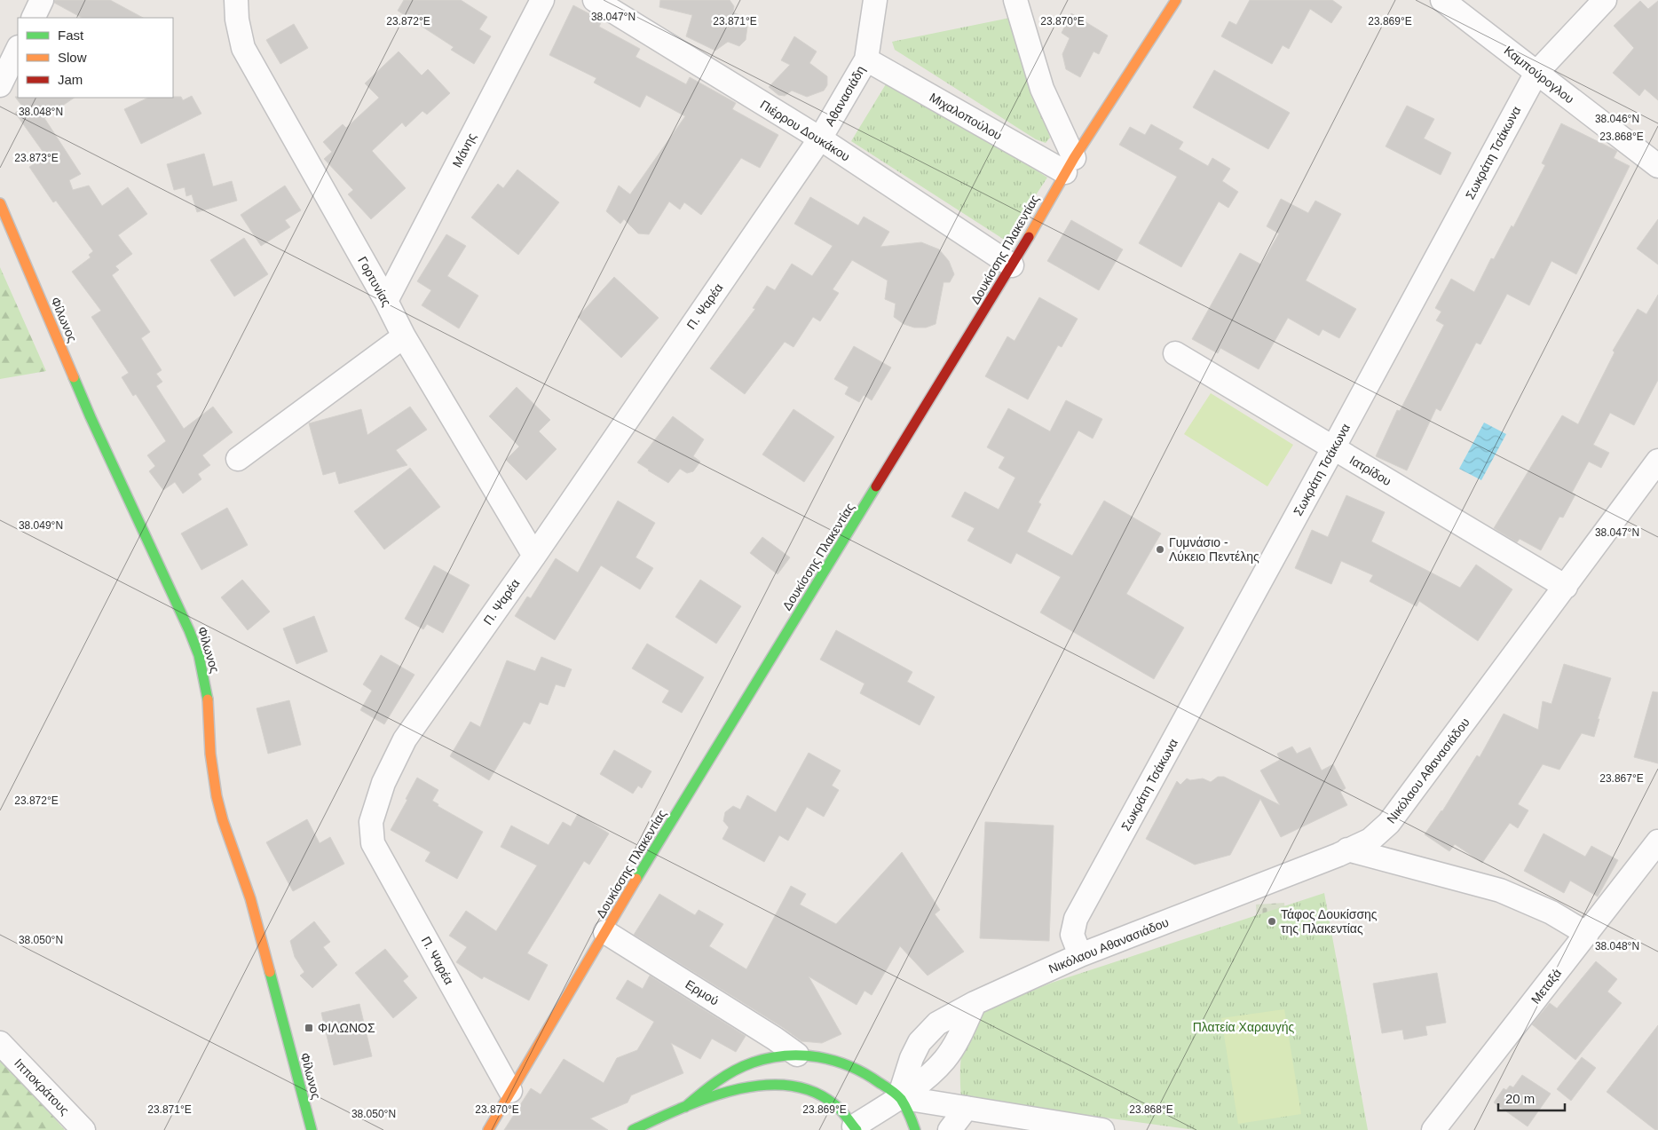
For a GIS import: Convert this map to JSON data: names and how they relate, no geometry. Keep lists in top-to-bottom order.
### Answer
{
  "streets": {
    "main road": ["Δουκίσσης Πλακεντίας", "Φίλωνος"],
    "street": [
      "Καμπούρογλου",
      "Αθανασιάδη",
      "Μιχαλοπούλου",
      "Πιέρρου Δουκάκου",
      "Μάνης",
      "Σωκράτη Τσάκωνα",
      "Γορτυνίας",
      "Π. Ψαρέα",
      "Ιατρίδου",
      "Νικόλαου Αθανασιάδου",
      "Μεταξά",
      "Ερμού",
      "Ιπποκράτους"
    ]
  },
  "crossings": [
    ["Καμπούρογλου", "Σωκράτη Τσάκωνα"],
    ["Αθανασιάδη", "Μιχαλοπούλου"],
    ["Αθανασιάδη", "Πιέρρου Δουκάκου"],
    ["Αθανασιάδη", "Π. Ψαρέα"],
    ["Μιχαλοπούλου", "Δουκίσσης Πλακεντίας"],
    ["Πιέρρου Δουκάκου", "Δουκίσσης Πλακεντίας"],
    ["Πιέρρου Δουκάκου", "Π. Ψαρέα"],
    ["Μάνης", "Γορτυνίας"],
    ["Σωκράτη Τσάκωνα", "Ιατρίδου"],
    ["Σωκράτη Τσάκωνα", "Νικόλαου Αθανασιάδου"],
    ["Δουκίσσης Πλακεντίας", "Π. Ψαρέα"],
    ["Δουκίσσης Πλακεντίας", "Ερμού"],
    ["Γορτυνίας", "Π. Ψαρέα"],
    ["Ιατρίδου", "Νικόλαου Αθανασιάδου"]
  ],
  "parks": ["Πλατεία Χαραυγής"],
  "places": {
    "other": ["Γυμνάσιο - Λύκειο Πεντέλης", "Τάφος Δουκίσσης της Πλακεντίας"],
    "transit": ["ΦΙΛΩΝΟΣ"]
  },
  "legend": ["Fast", "Slow", "Jam"],
  "scale_bar": "20 m",
  "coordinates": [
    "38.047°N",
    "23.872°E",
    "23.871°E",
    "23.870°E",
    "23.869°E",
    "38.048°N",
    "38.046°N",
    "23.868°E",
    "23.873°E",
    "38.049°N",
    "23.867°E",
    "38.050°N"
  ]
}
